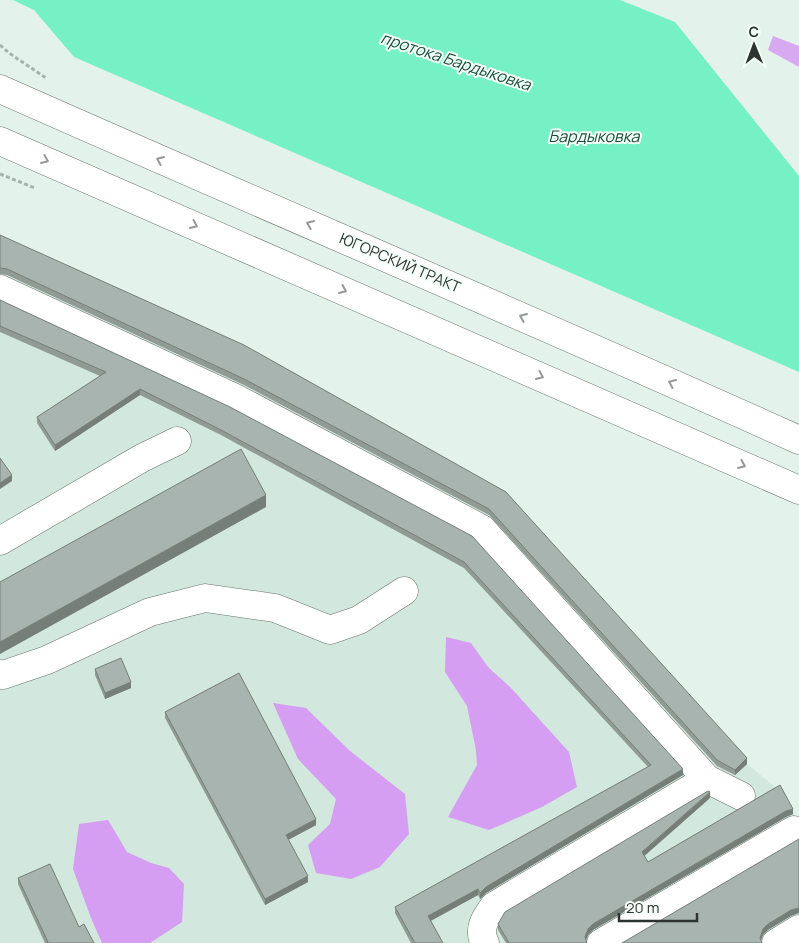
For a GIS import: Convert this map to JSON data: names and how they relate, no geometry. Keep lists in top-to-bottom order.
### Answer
{
  "streets": {
    "main road": ["ЮГОРСКИЙ ТРАКТ"]
  },
  "water": ["протока Бардыковка", "Бардыковка"],
  "scale_bar": "20 m",
  "north": "top"
}
